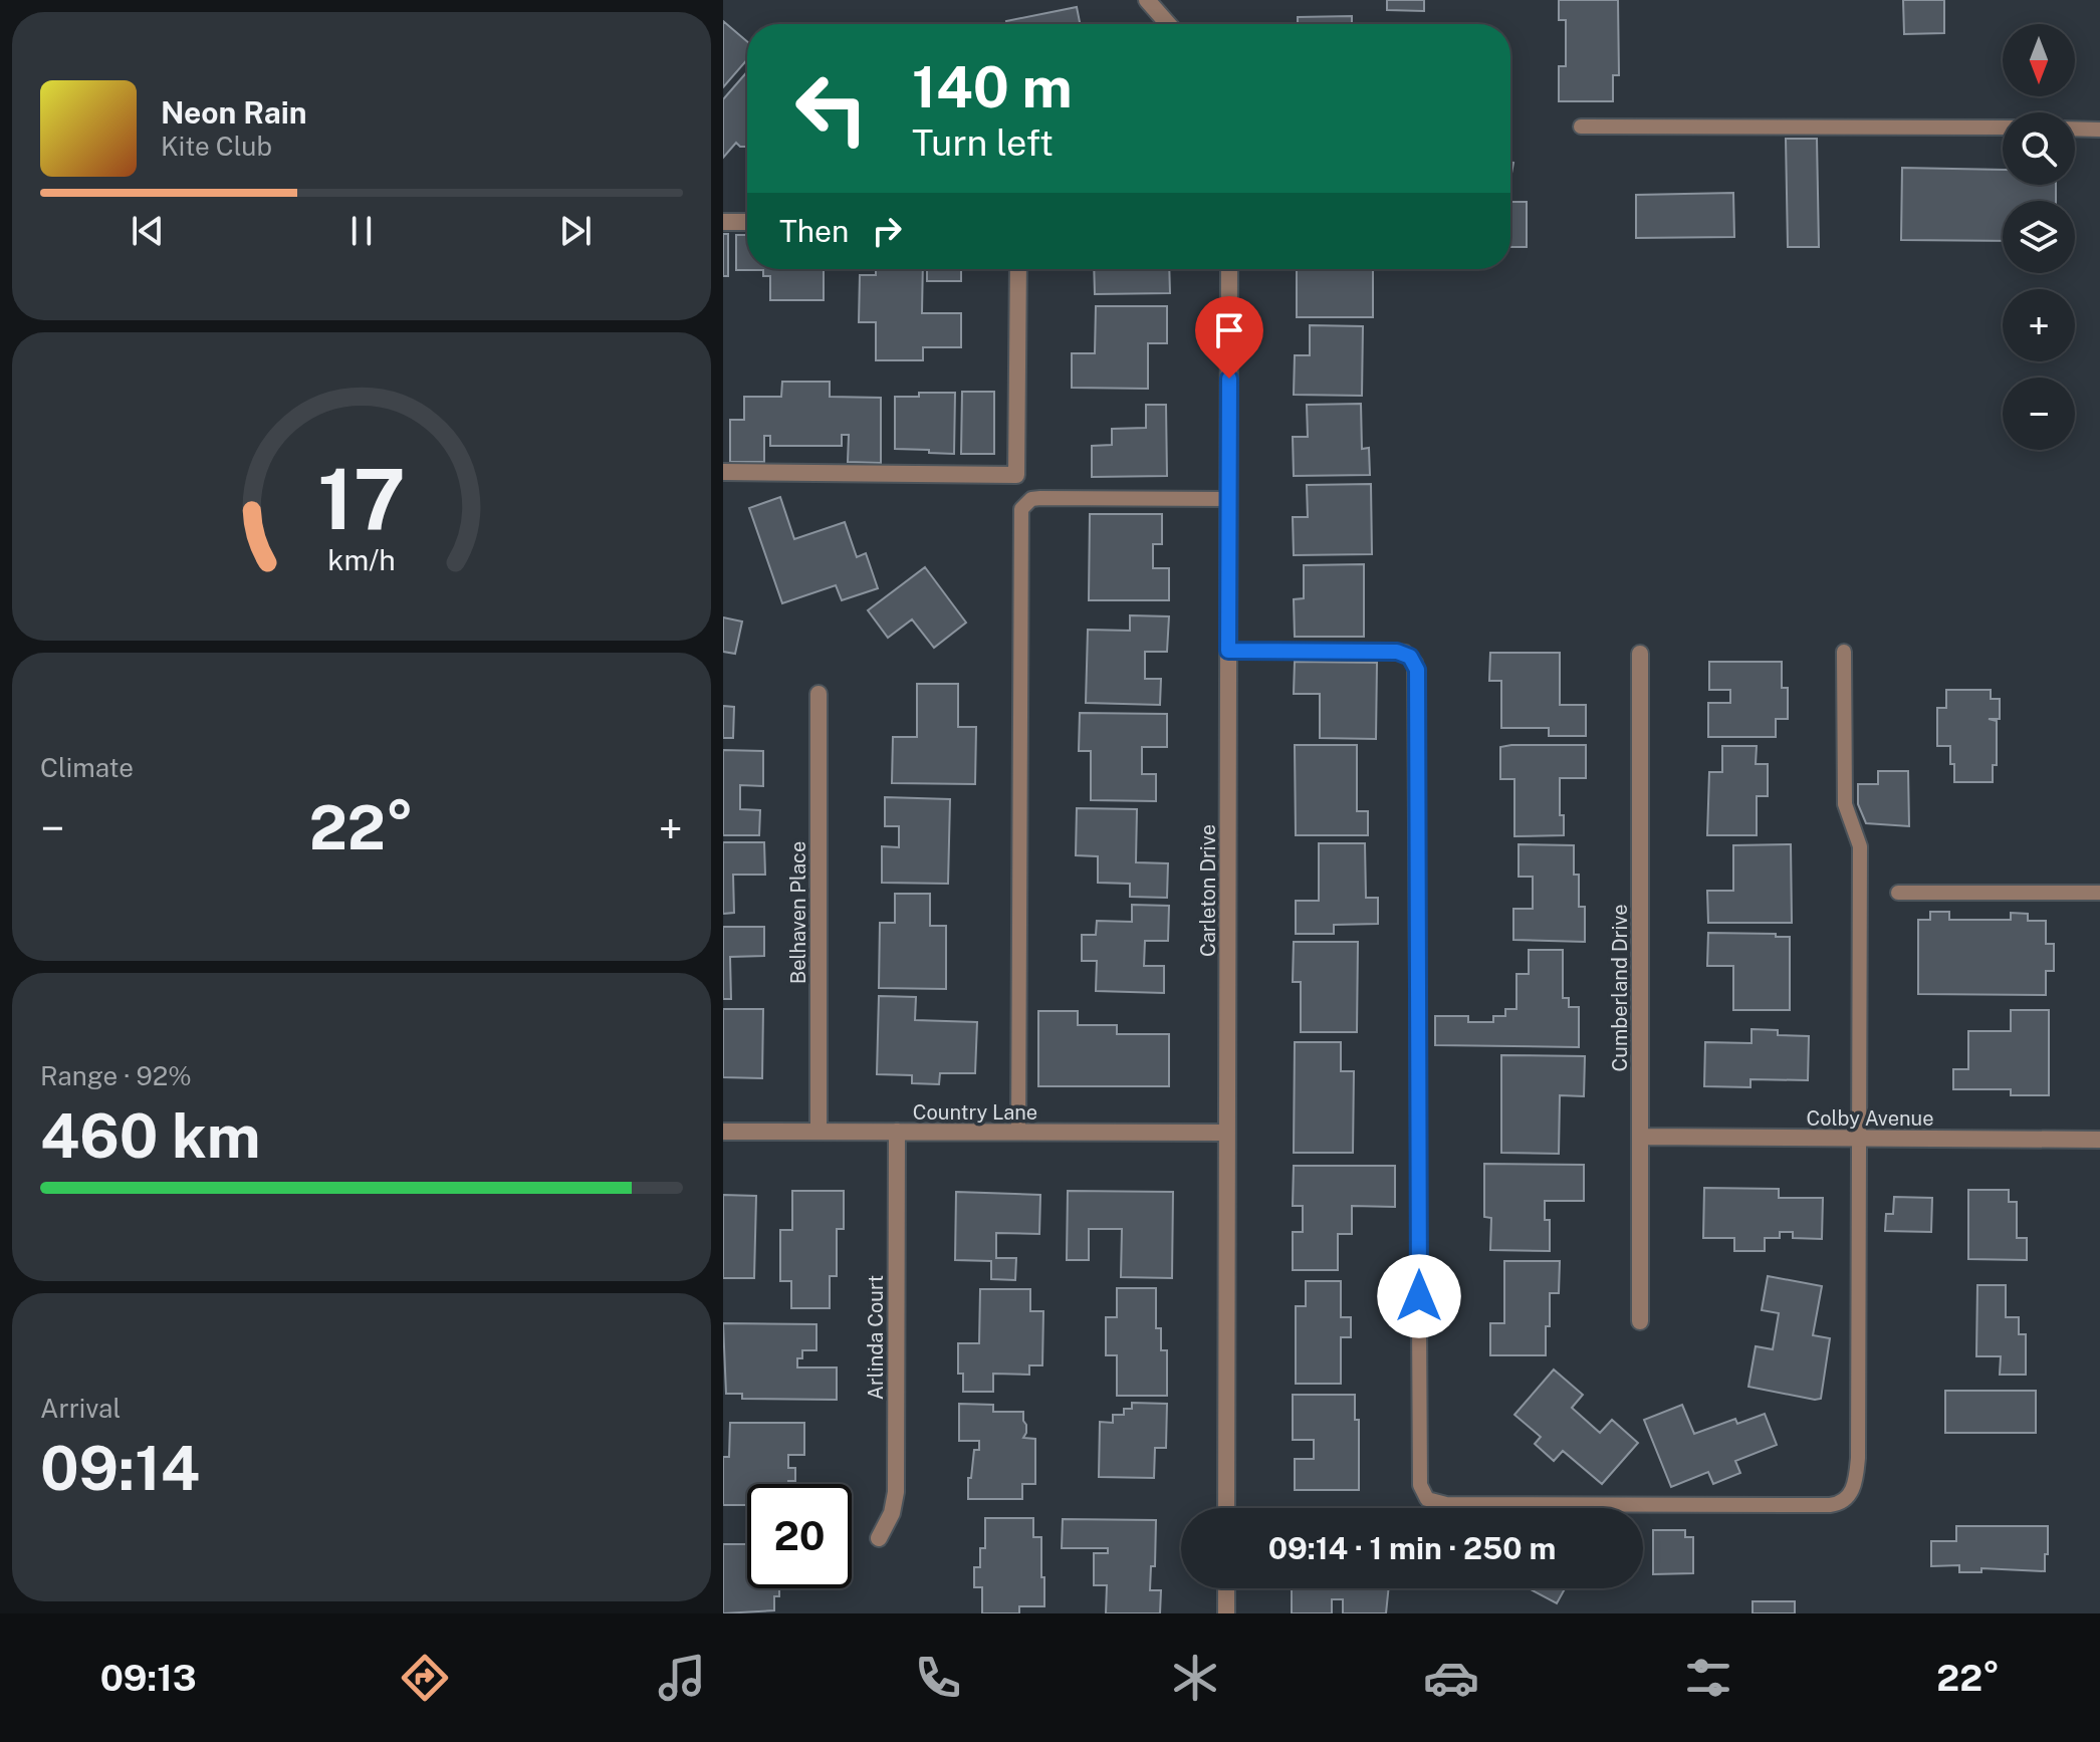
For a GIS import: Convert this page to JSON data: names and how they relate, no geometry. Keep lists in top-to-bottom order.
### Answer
{
  "streets": {
    "street": [
      "Carleton Drive",
      "Belhaven Place",
      "Cumberland Drive",
      "Country Lane",
      "Colby Avenue",
      "Arlinda Court"
    ]
  },
  "crossings": [
    ["Carleton Drive", "Country Lane"],
    ["Belhaven Place", "Country Lane"],
    ["Cumberland Drive", "Colby Avenue"],
    ["Country Lane", "Arlinda Court"]
  ],
  "north": "bottom",
  "page": {
    "map_buttons": ["+", "−"],
    "turn": ["140 m", "Turn left"],
    "song": ["Neon Rain", "Kite Club"],
    "then": "Then",
    "tile": [
      "Climate",
      ["Range · 92%", "460 km"],
      ["Arrival", "09:14"]
    ],
    "heat": ["−", "22°", "+"],
    "limit": "20",
    "trip": "09:14 · 1 min · 250 m",
    "tabs": ["09:13", "22°"],
    "gauge": ["17", "km/h"]
  }
}
